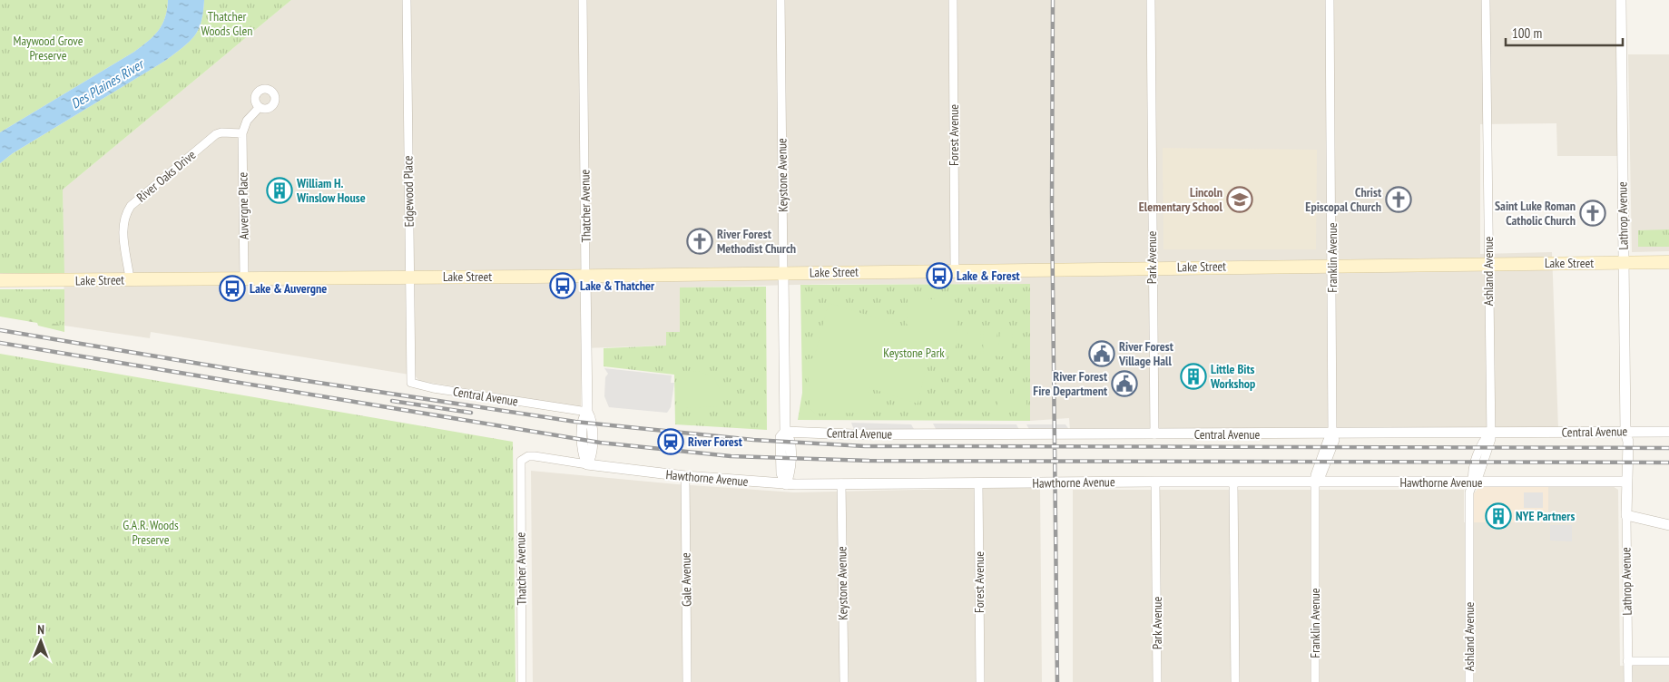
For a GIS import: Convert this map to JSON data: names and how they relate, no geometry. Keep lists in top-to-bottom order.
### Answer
{
  "streets": {
    "main road": ["Lake Street"],
    "street": [
      "Forest Avenue",
      "Keystone Avenue",
      "River Oaks Drive",
      "Edgewood Place",
      "Auvergne Place",
      "Thatcher Avenue",
      "Lathrop Avenue",
      "Park Avenue",
      "Franklin Avenue",
      "Ashland Avenue",
      "Central Avenue",
      "Hawthorne Avenue",
      "Gale Avenue"
    ]
  },
  "crossings": [
    ["Forest Avenue", "Lake Street"],
    ["Forest Avenue", "Hawthorne Avenue"],
    ["Keystone Avenue", "Lake Street"],
    ["Keystone Avenue", "Central Avenue"],
    ["Keystone Avenue", "Hawthorne Avenue"],
    ["River Oaks Drive", "Auvergne Place"],
    ["River Oaks Drive", "Lake Street"],
    ["Edgewood Place", "Lake Street"],
    ["Edgewood Place", "Central Avenue"],
    ["Auvergne Place", "Lake Street"],
    ["Thatcher Avenue", "Lake Street"],
    ["Thatcher Avenue", "Central Avenue"],
    ["Thatcher Avenue", "Hawthorne Avenue"],
    ["Lathrop Avenue", "Lake Street"],
    ["Lathrop Avenue", "Central Avenue"],
    ["Lathrop Avenue", "Hawthorne Avenue"],
    ["Park Avenue", "Lake Street"],
    ["Park Avenue", "Central Avenue"],
    ["Park Avenue", "Hawthorne Avenue"],
    ["Franklin Avenue", "Lake Street"],
    ["Franklin Avenue", "Central Avenue"],
    ["Franklin Avenue", "Hawthorne Avenue"],
    ["Lake Street", "Ashland Avenue"],
    ["Ashland Avenue", "Central Avenue"],
    ["Ashland Avenue", "Hawthorne Avenue"],
    ["Hawthorne Avenue", "Gale Avenue"]
  ],
  "water": ["Des Plaines River"],
  "parks": [
    "Thatcher Woods Glen",
    "Maywood Grove Preserve",
    "Keystone Park",
    "G.A.R. Woods Preserve"
  ],
  "places": {
    "building": ["William H. Winslow House", "Little Bits Workshop", "NYE Partners"],
    "school or university": ["Lincoln Elementary School"],
    "church": ["Christ Episcopal Church", "Saint Luke Roman Catholic Church", "River Forest Methodist Church"],
    "bus stop": ["Lake & Forest", "Lake & Thatcher", "Lake & Auvergne"],
    "public building": ["River Forest Village Hall", "River Forest Fire Department"],
    "station": ["River Forest"]
  },
  "scale_bar": "100 m",
  "north": "top"
}
